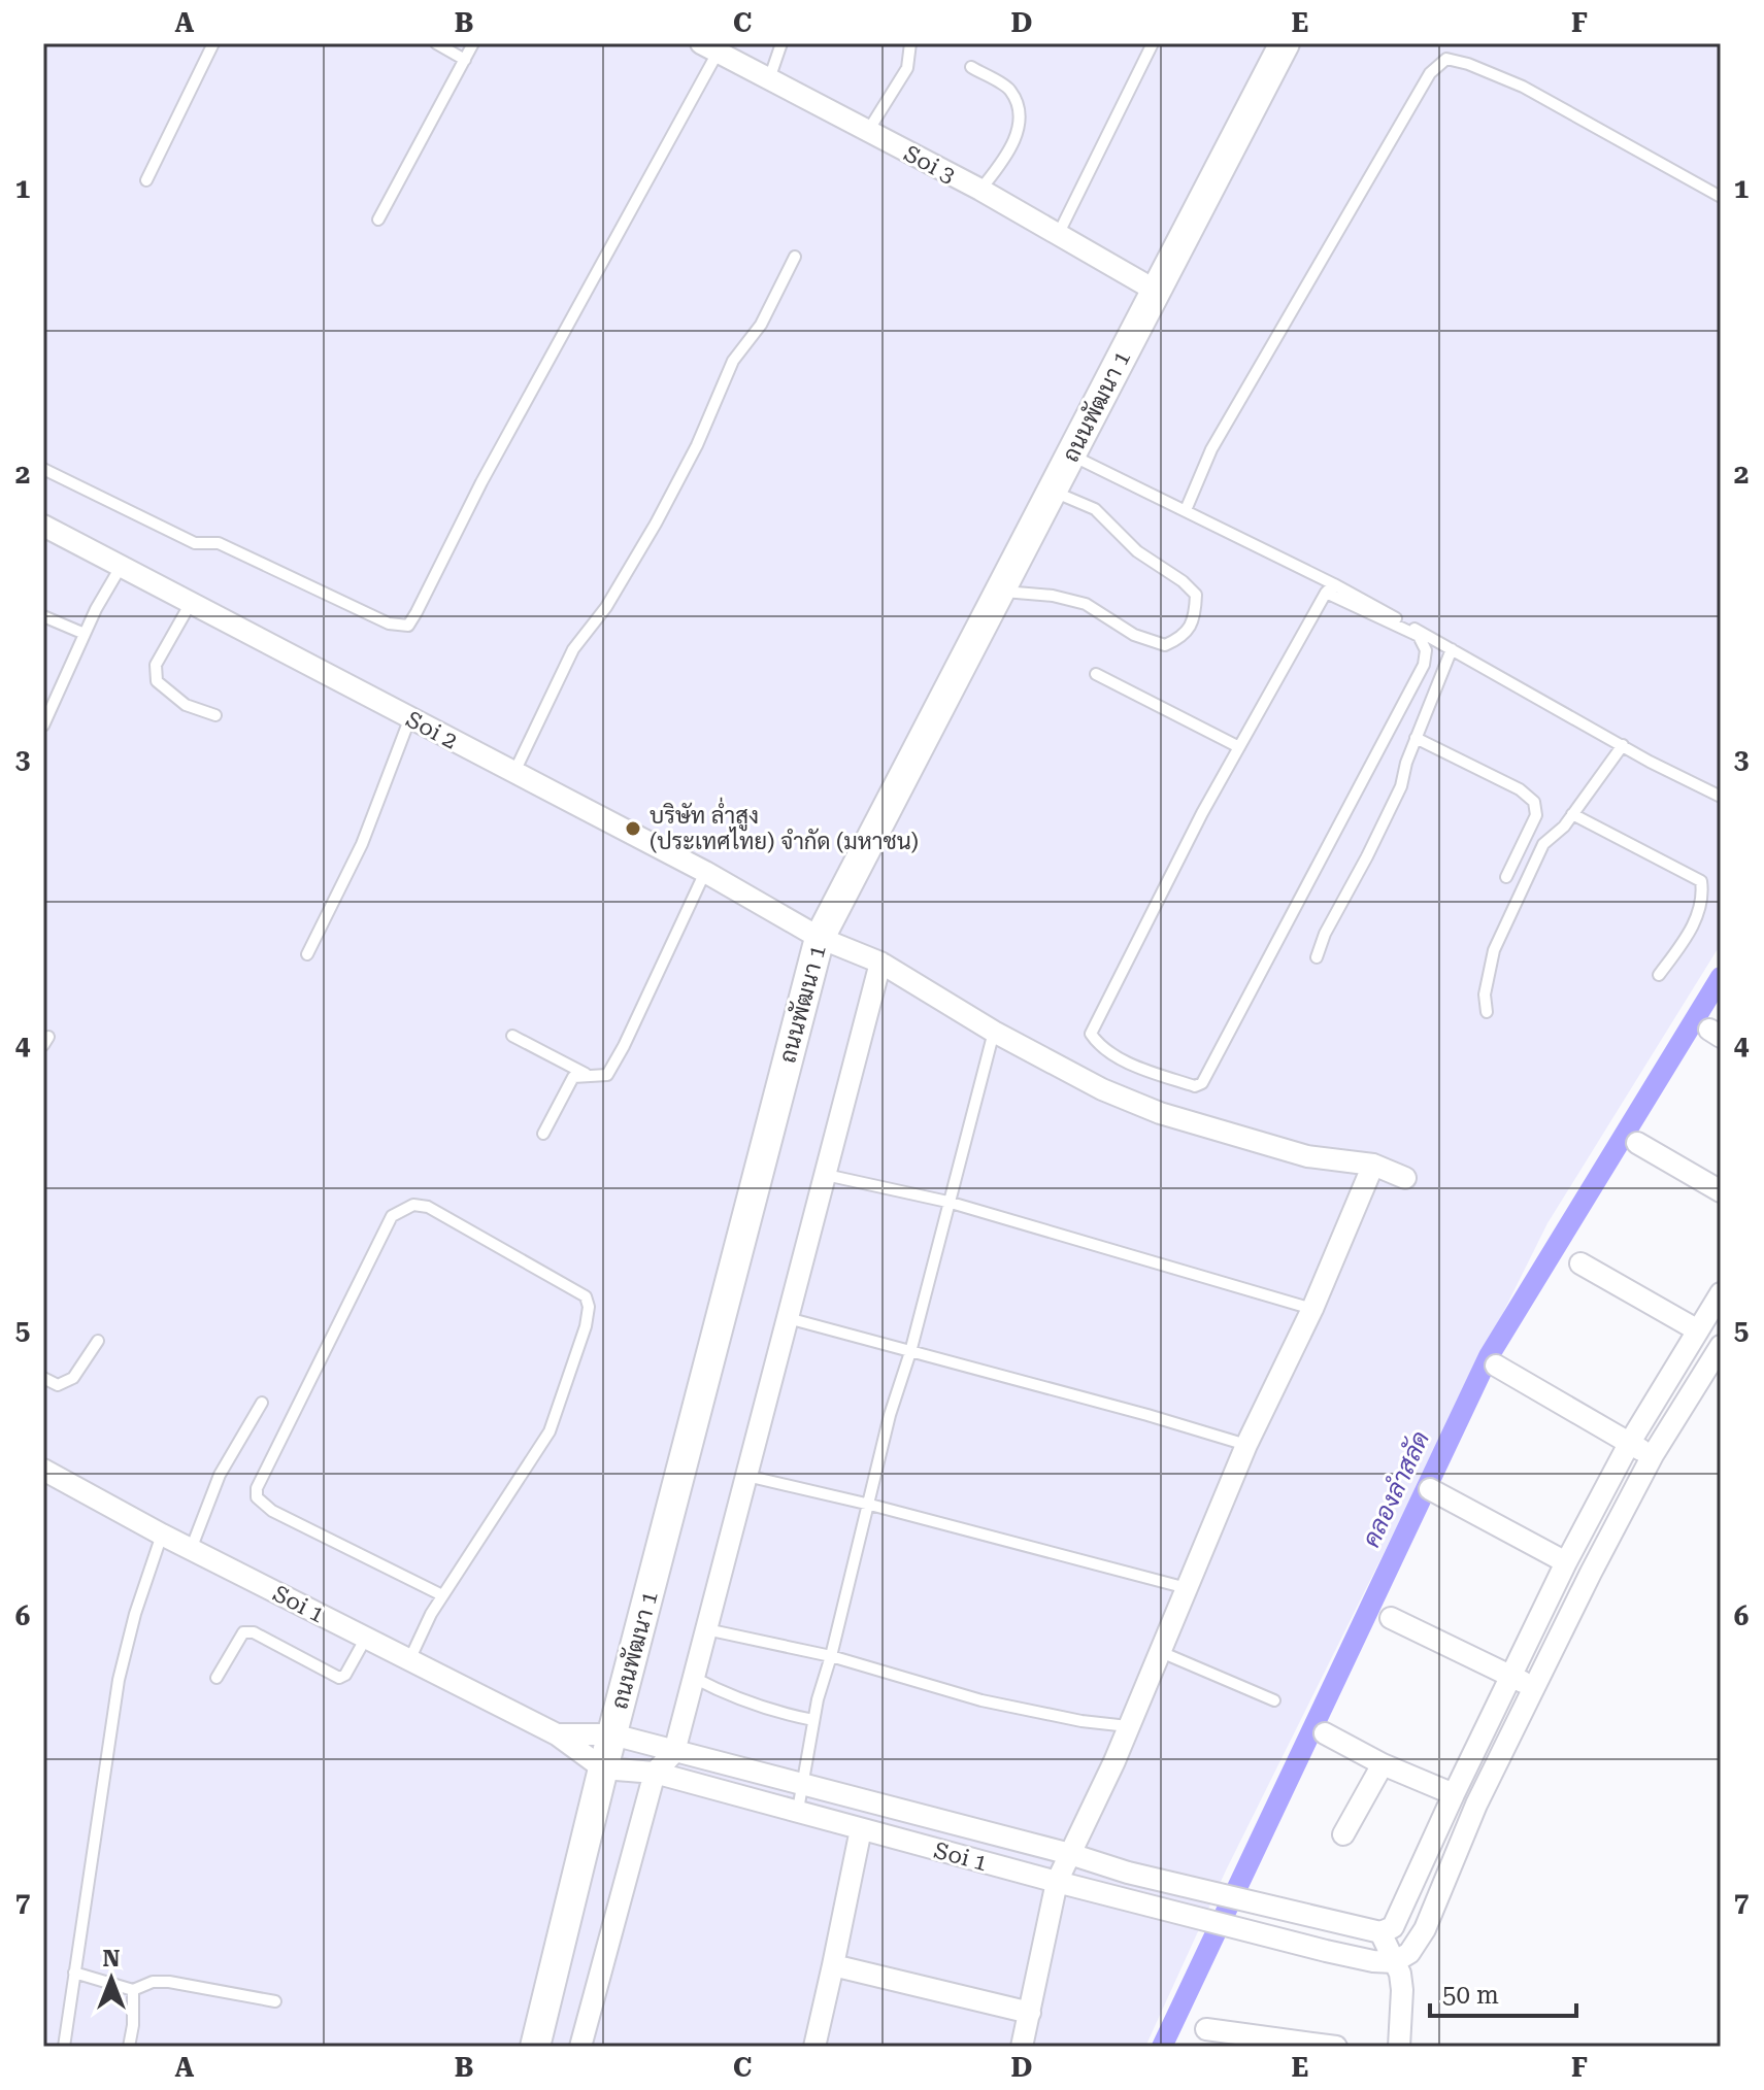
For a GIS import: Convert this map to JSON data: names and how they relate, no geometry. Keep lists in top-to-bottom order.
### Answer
{
  "streets": {
    "main road": ["ถนนพัฒนา 1"],
    "street": ["Soi 3", "Soi 2", "Soi 1"]
  },
  "crossings": [
    ["Soi 3", "ถนนพัฒนา 1"],
    ["ถนนพัฒนา 1", "Soi 2"],
    ["ถนนพัฒนา 1", "Soi 1"]
  ],
  "water": ["คลองลำสลัด"],
  "places": ["บริษัท ล่ำสูง (ประเทศไทย) จำกัด (มหาชน)"],
  "scale_bar": "50 m",
  "north": "top",
  "grid": {
    "columns": [
      "A",
      "B",
      "C",
      "D",
      "E",
      "F"
    ],
    "rows": [
      "1",
      "2",
      "3",
      "4",
      "5",
      "6",
      "7"
    ]
  }
}
